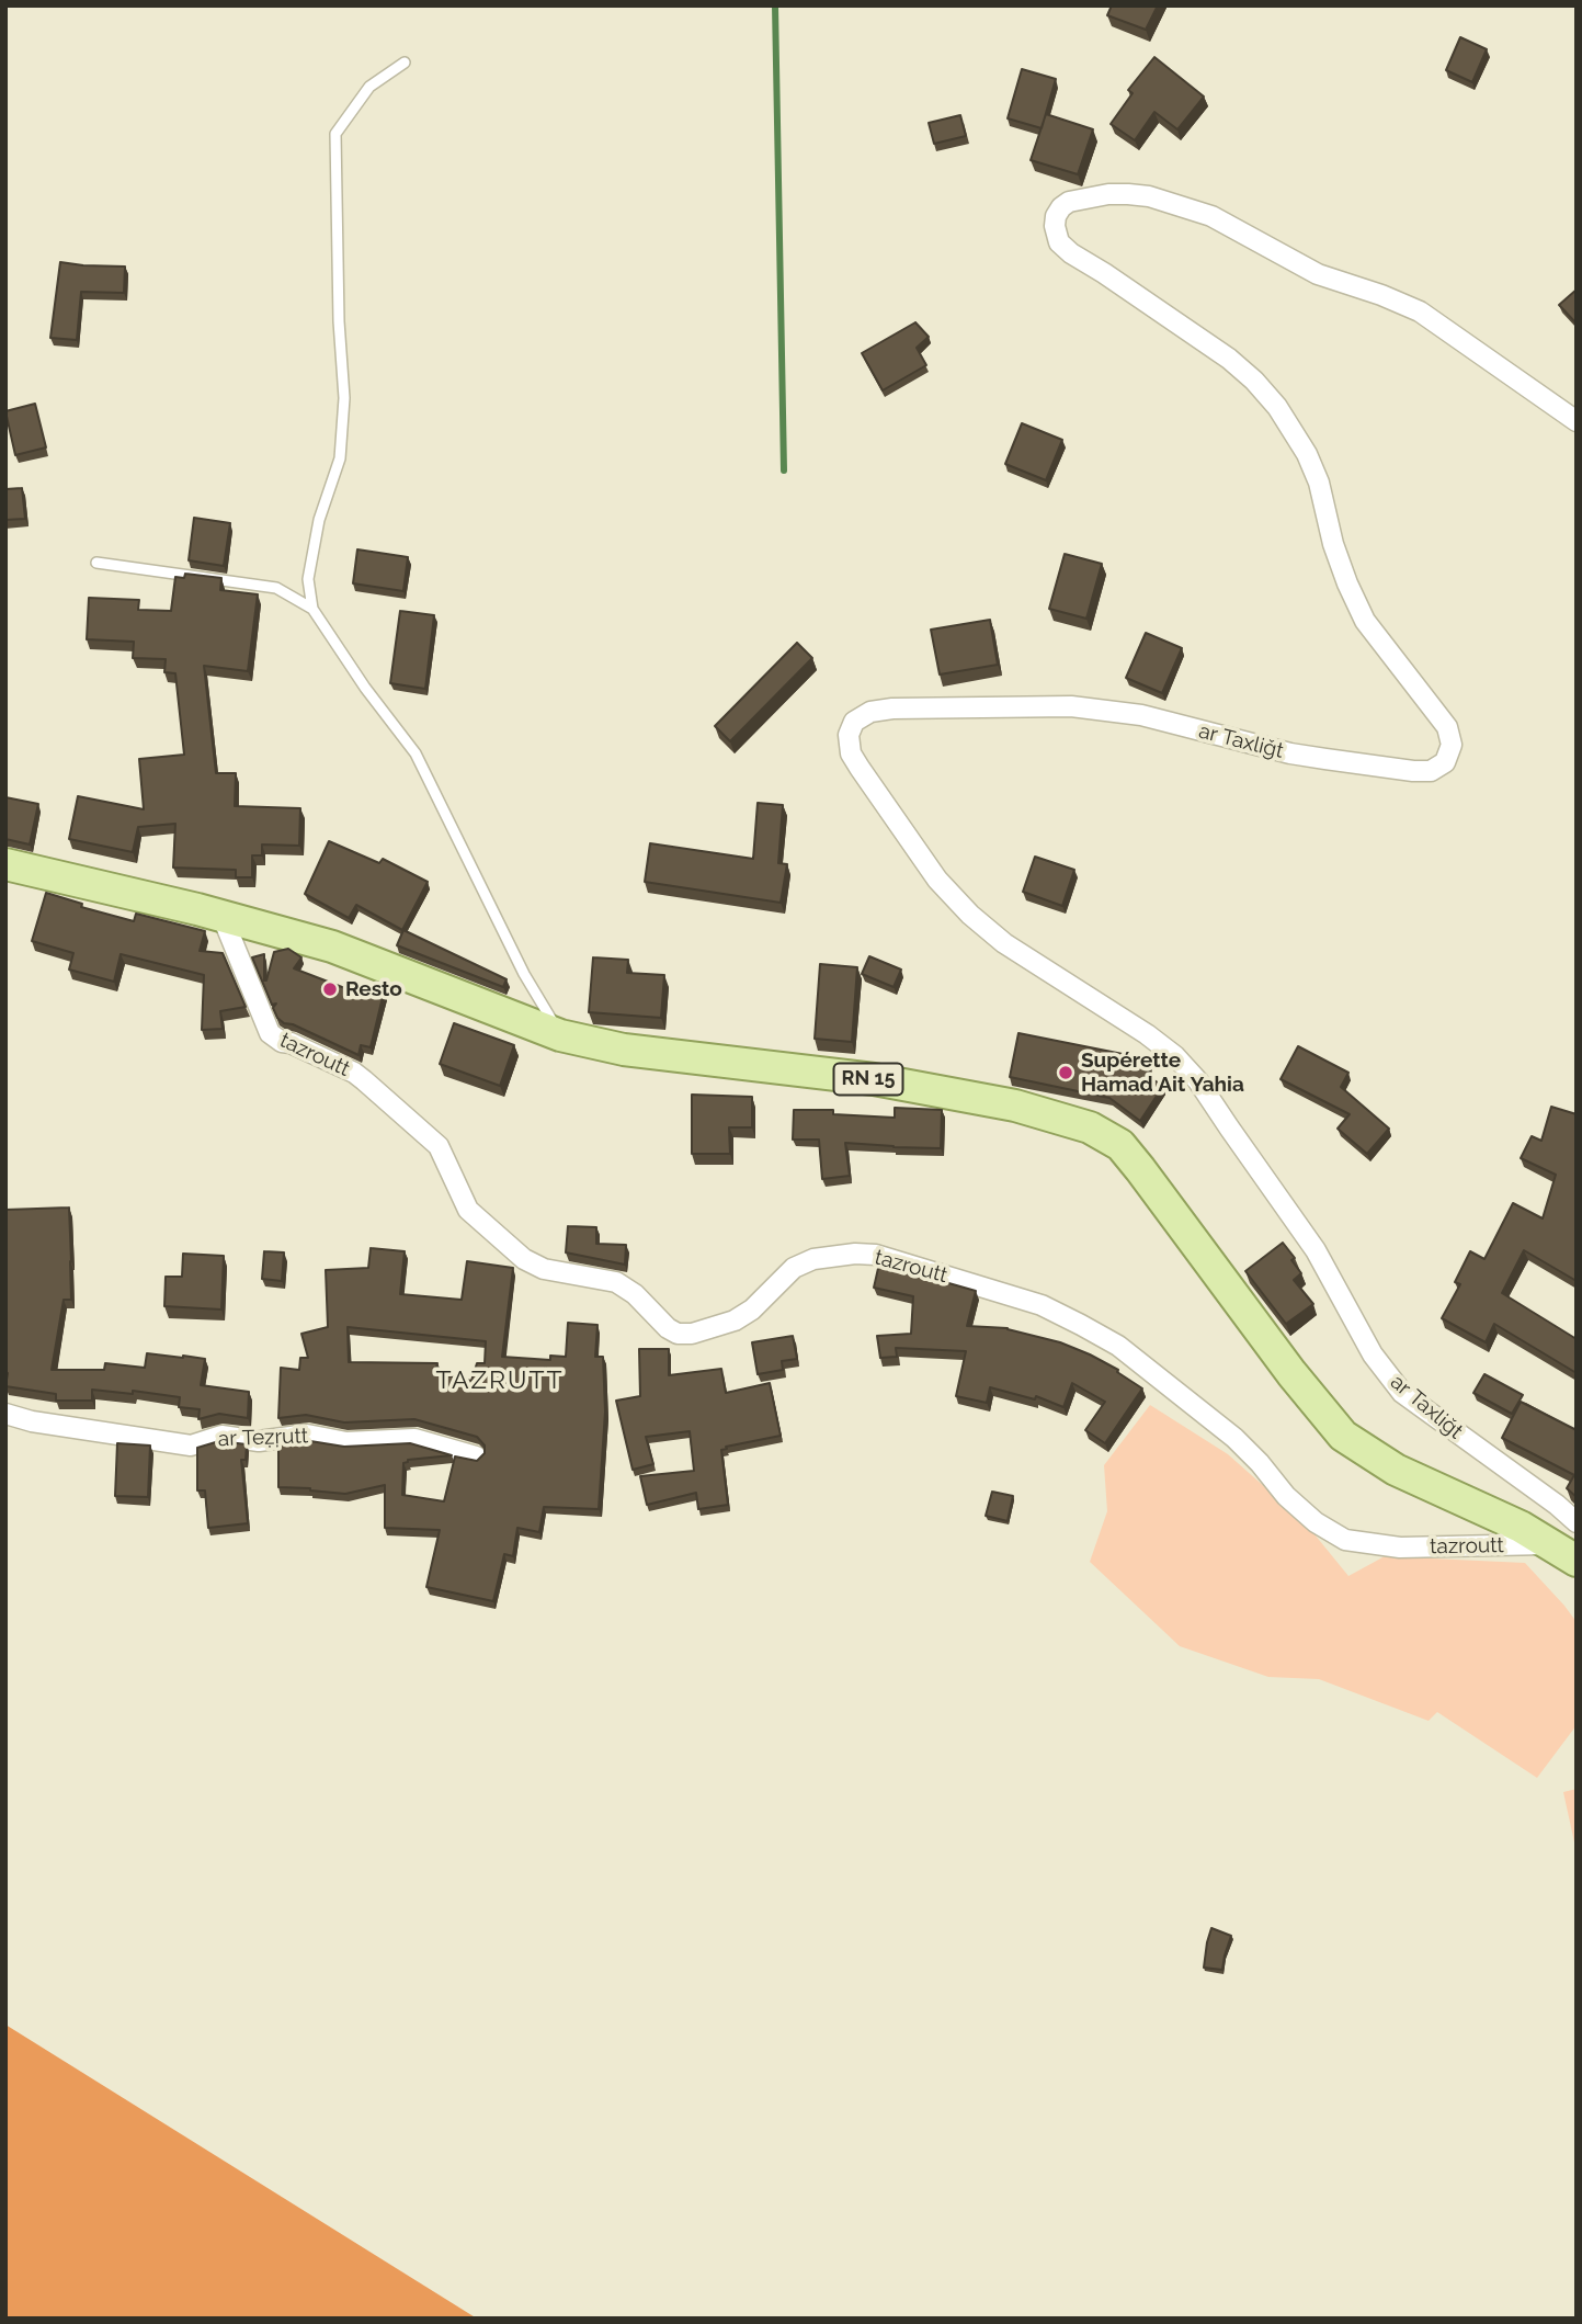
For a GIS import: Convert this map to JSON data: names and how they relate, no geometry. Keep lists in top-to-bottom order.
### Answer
{
  "streets": {
    "main road": ["RN 15"],
    "street": ["ar Taxliǧt", "tazroutt", "ar Teẓṛutt"]
  },
  "crossings": [
    ["tazroutt", "RN 15"]
  ],
  "districts": ["TAZRUTT"],
  "places": ["Resto", "Supérette Hamad Ait Yahia"]
}
